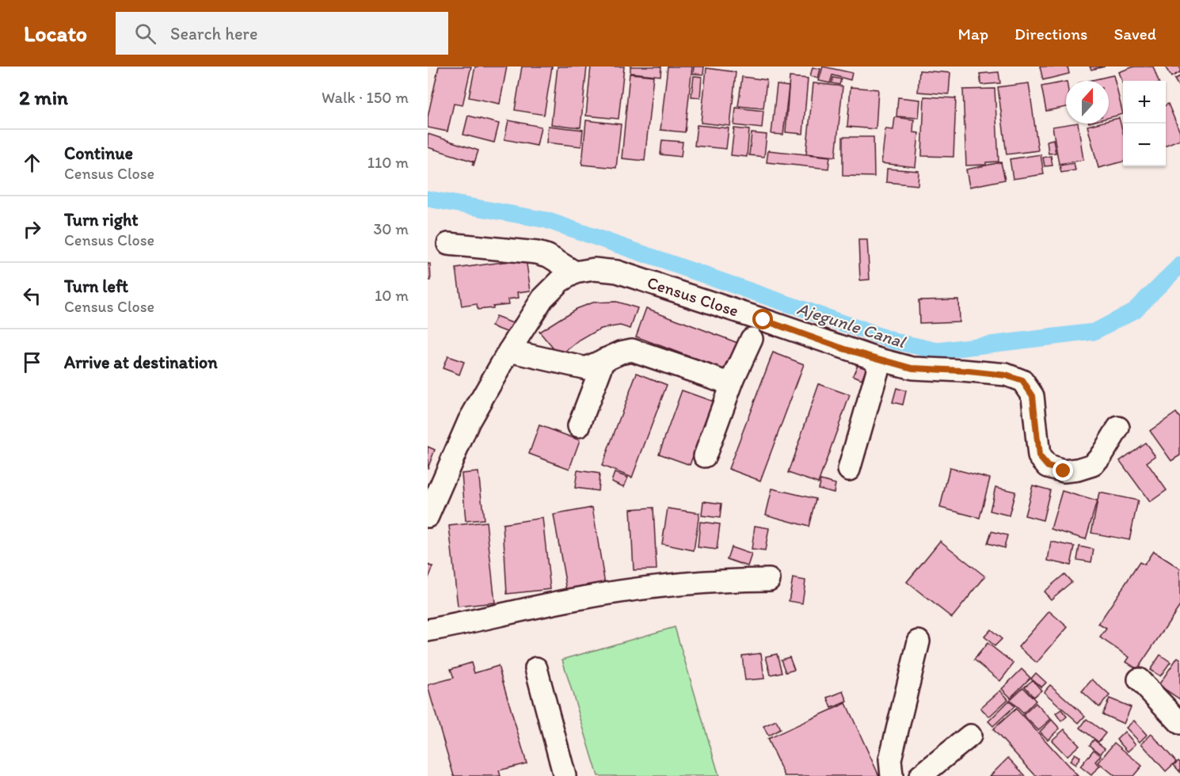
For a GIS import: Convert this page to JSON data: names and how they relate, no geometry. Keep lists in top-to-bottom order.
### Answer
{
  "streets": {
    "street": ["Census Close"]
  },
  "water": ["Ajegunle Canal"],
  "north": "top",
  "page": {
    "header": "Locato",
    "search": "Search here",
    "nav": ["Map", "Directions", "Saved"],
    "heading": ["2 min", "Walk · 150 m"],
    "map_buttons": ["+", "−"],
    "list": [
      ["Continue", "Census Close", "110 m"],
      ["Turn right", "Census Close", "30 m"],
      ["Turn left", "Census Close", "10 m"],
      "Arrive at destination"
    ]
  }
}
